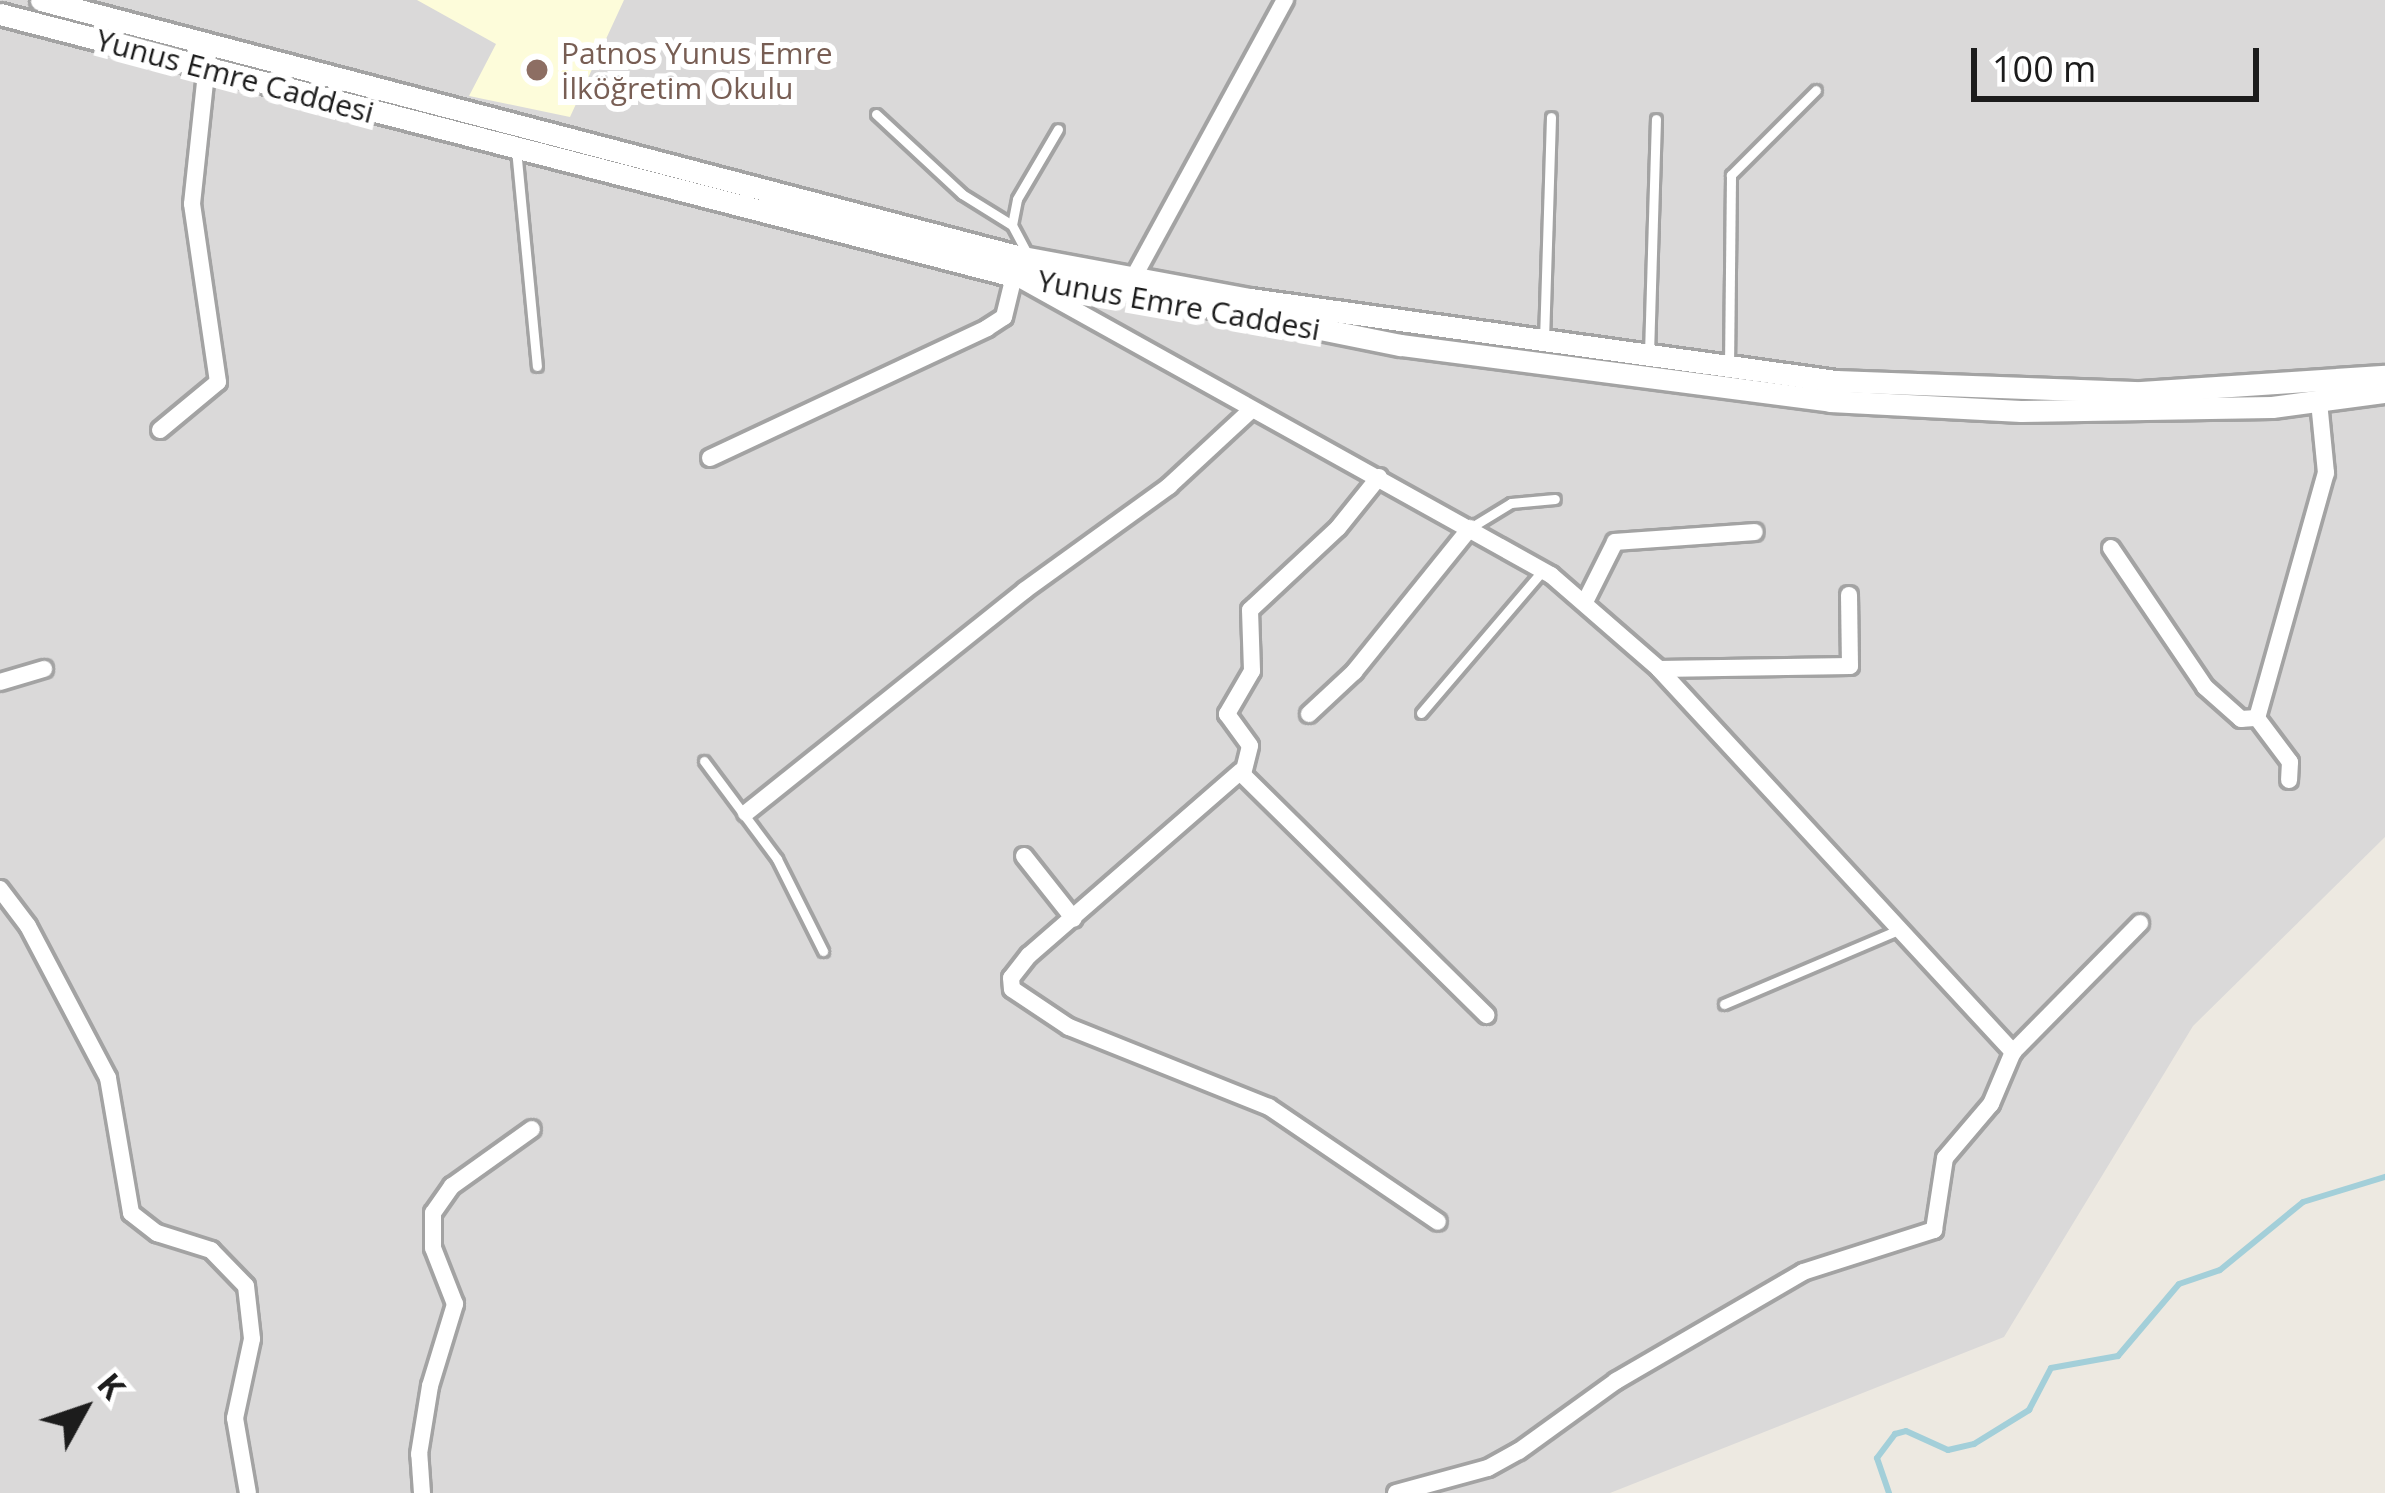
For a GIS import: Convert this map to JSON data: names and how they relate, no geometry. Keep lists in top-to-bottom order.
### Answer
{
  "streets": {
    "street": ["Yunus Emre Caddesi"]
  },
  "places": ["Patnos Yunus Emre İlköğretim Okulu"],
  "scale_bar": "100 m",
  "north": "top right"
}
